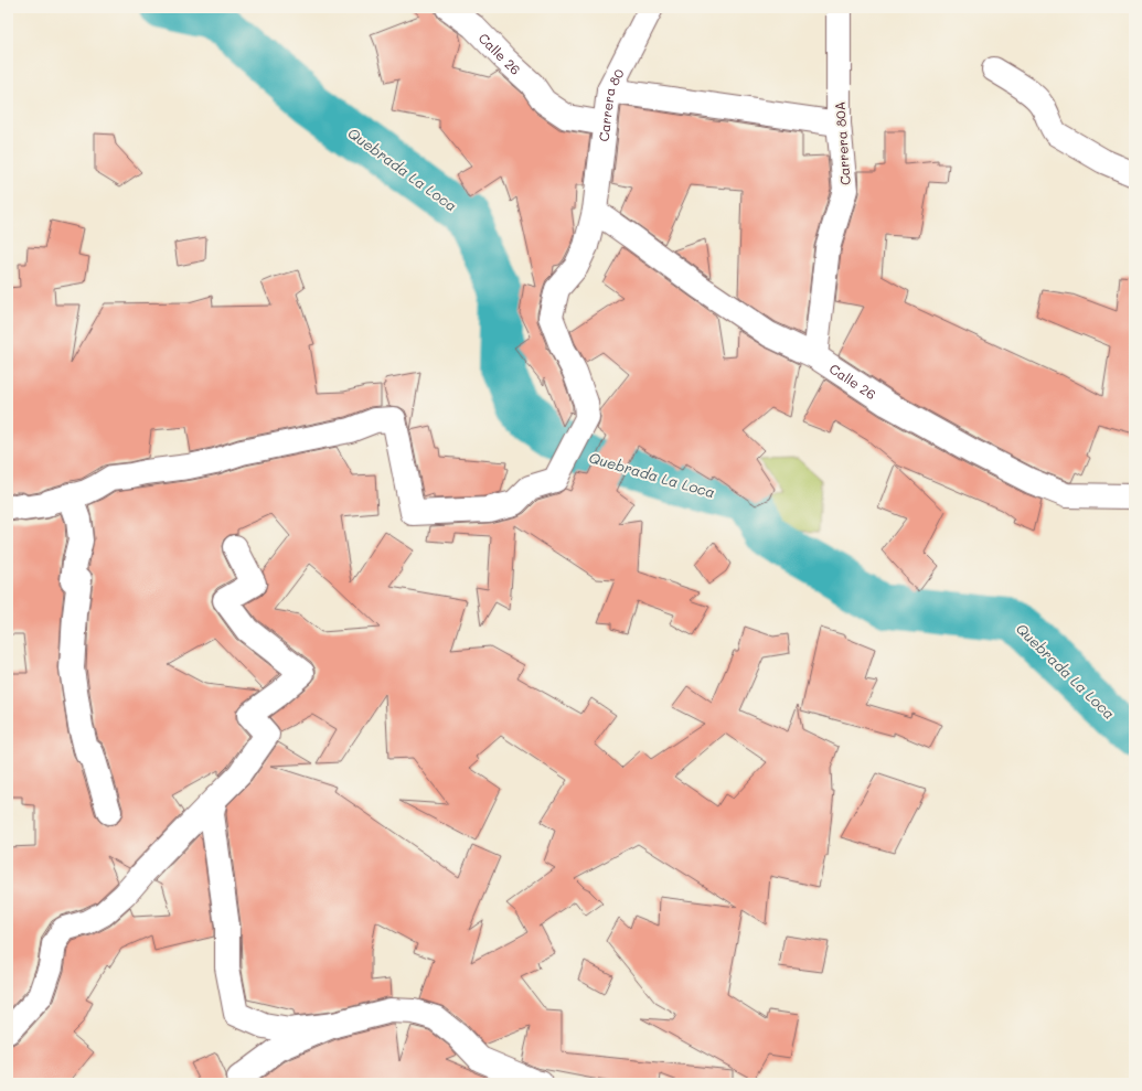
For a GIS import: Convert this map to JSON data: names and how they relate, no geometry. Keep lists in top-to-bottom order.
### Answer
{
  "streets": {
    "street": ["Calle 26", "Carrera 80", "Carrera 80A"]
  },
  "crossings": [
    ["Calle 26", "Carrera 80"],
    ["Calle 26", "Carrera 80A"]
  ],
  "water": ["Quebrada La Loca"]
}
